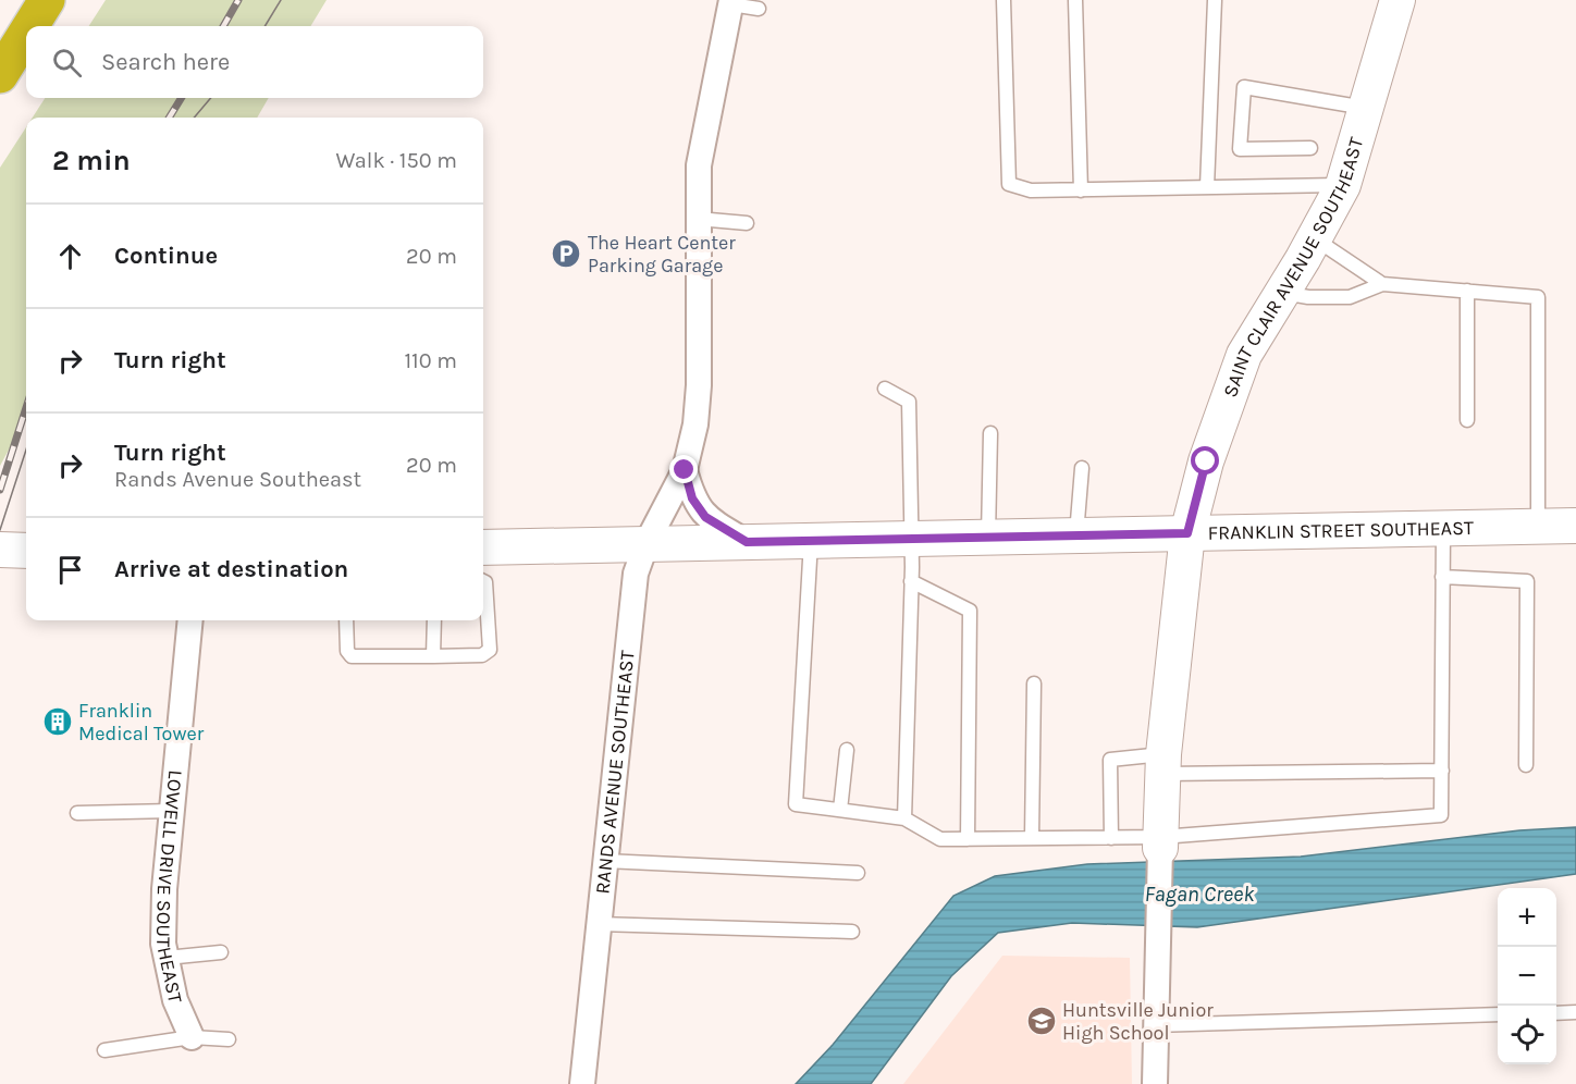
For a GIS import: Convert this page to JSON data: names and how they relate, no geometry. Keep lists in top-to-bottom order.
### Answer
{
  "streets": {
    "street": [
      "SAINT CLAIR AVENUE SOUTHEAST",
      "FRANKLIN STREET SOUTHEAST",
      "RANDS AVENUE SOUTHEAST",
      "LOWELL DRIVE SOUTHEAST"
    ]
  },
  "crossings": [
    ["SAINT CLAIR AVENUE SOUTHEAST", "FRANKLIN STREET SOUTHEAST"],
    ["FRANKLIN STREET SOUTHEAST", "RANDS AVENUE SOUTHEAST"]
  ],
  "water": ["Fagan Creek"],
  "places": {
    "parking": ["The Heart Center Parking Garage"],
    "building": ["Franklin Medical Tower"],
    "school or university": ["Huntsville Junior High School"]
  },
  "page": {
    "search": "Search here",
    "heading": ["2 min", "Walk · 150 m"],
    "list": [
      ["Continue", "20 m"],
      ["Turn right", "110 m"],
      ["Turn right", "Rands Avenue Southeast", "20 m"],
      "Arrive at destination"
    ],
    "map_buttons": ["+", "−"]
  }
}
